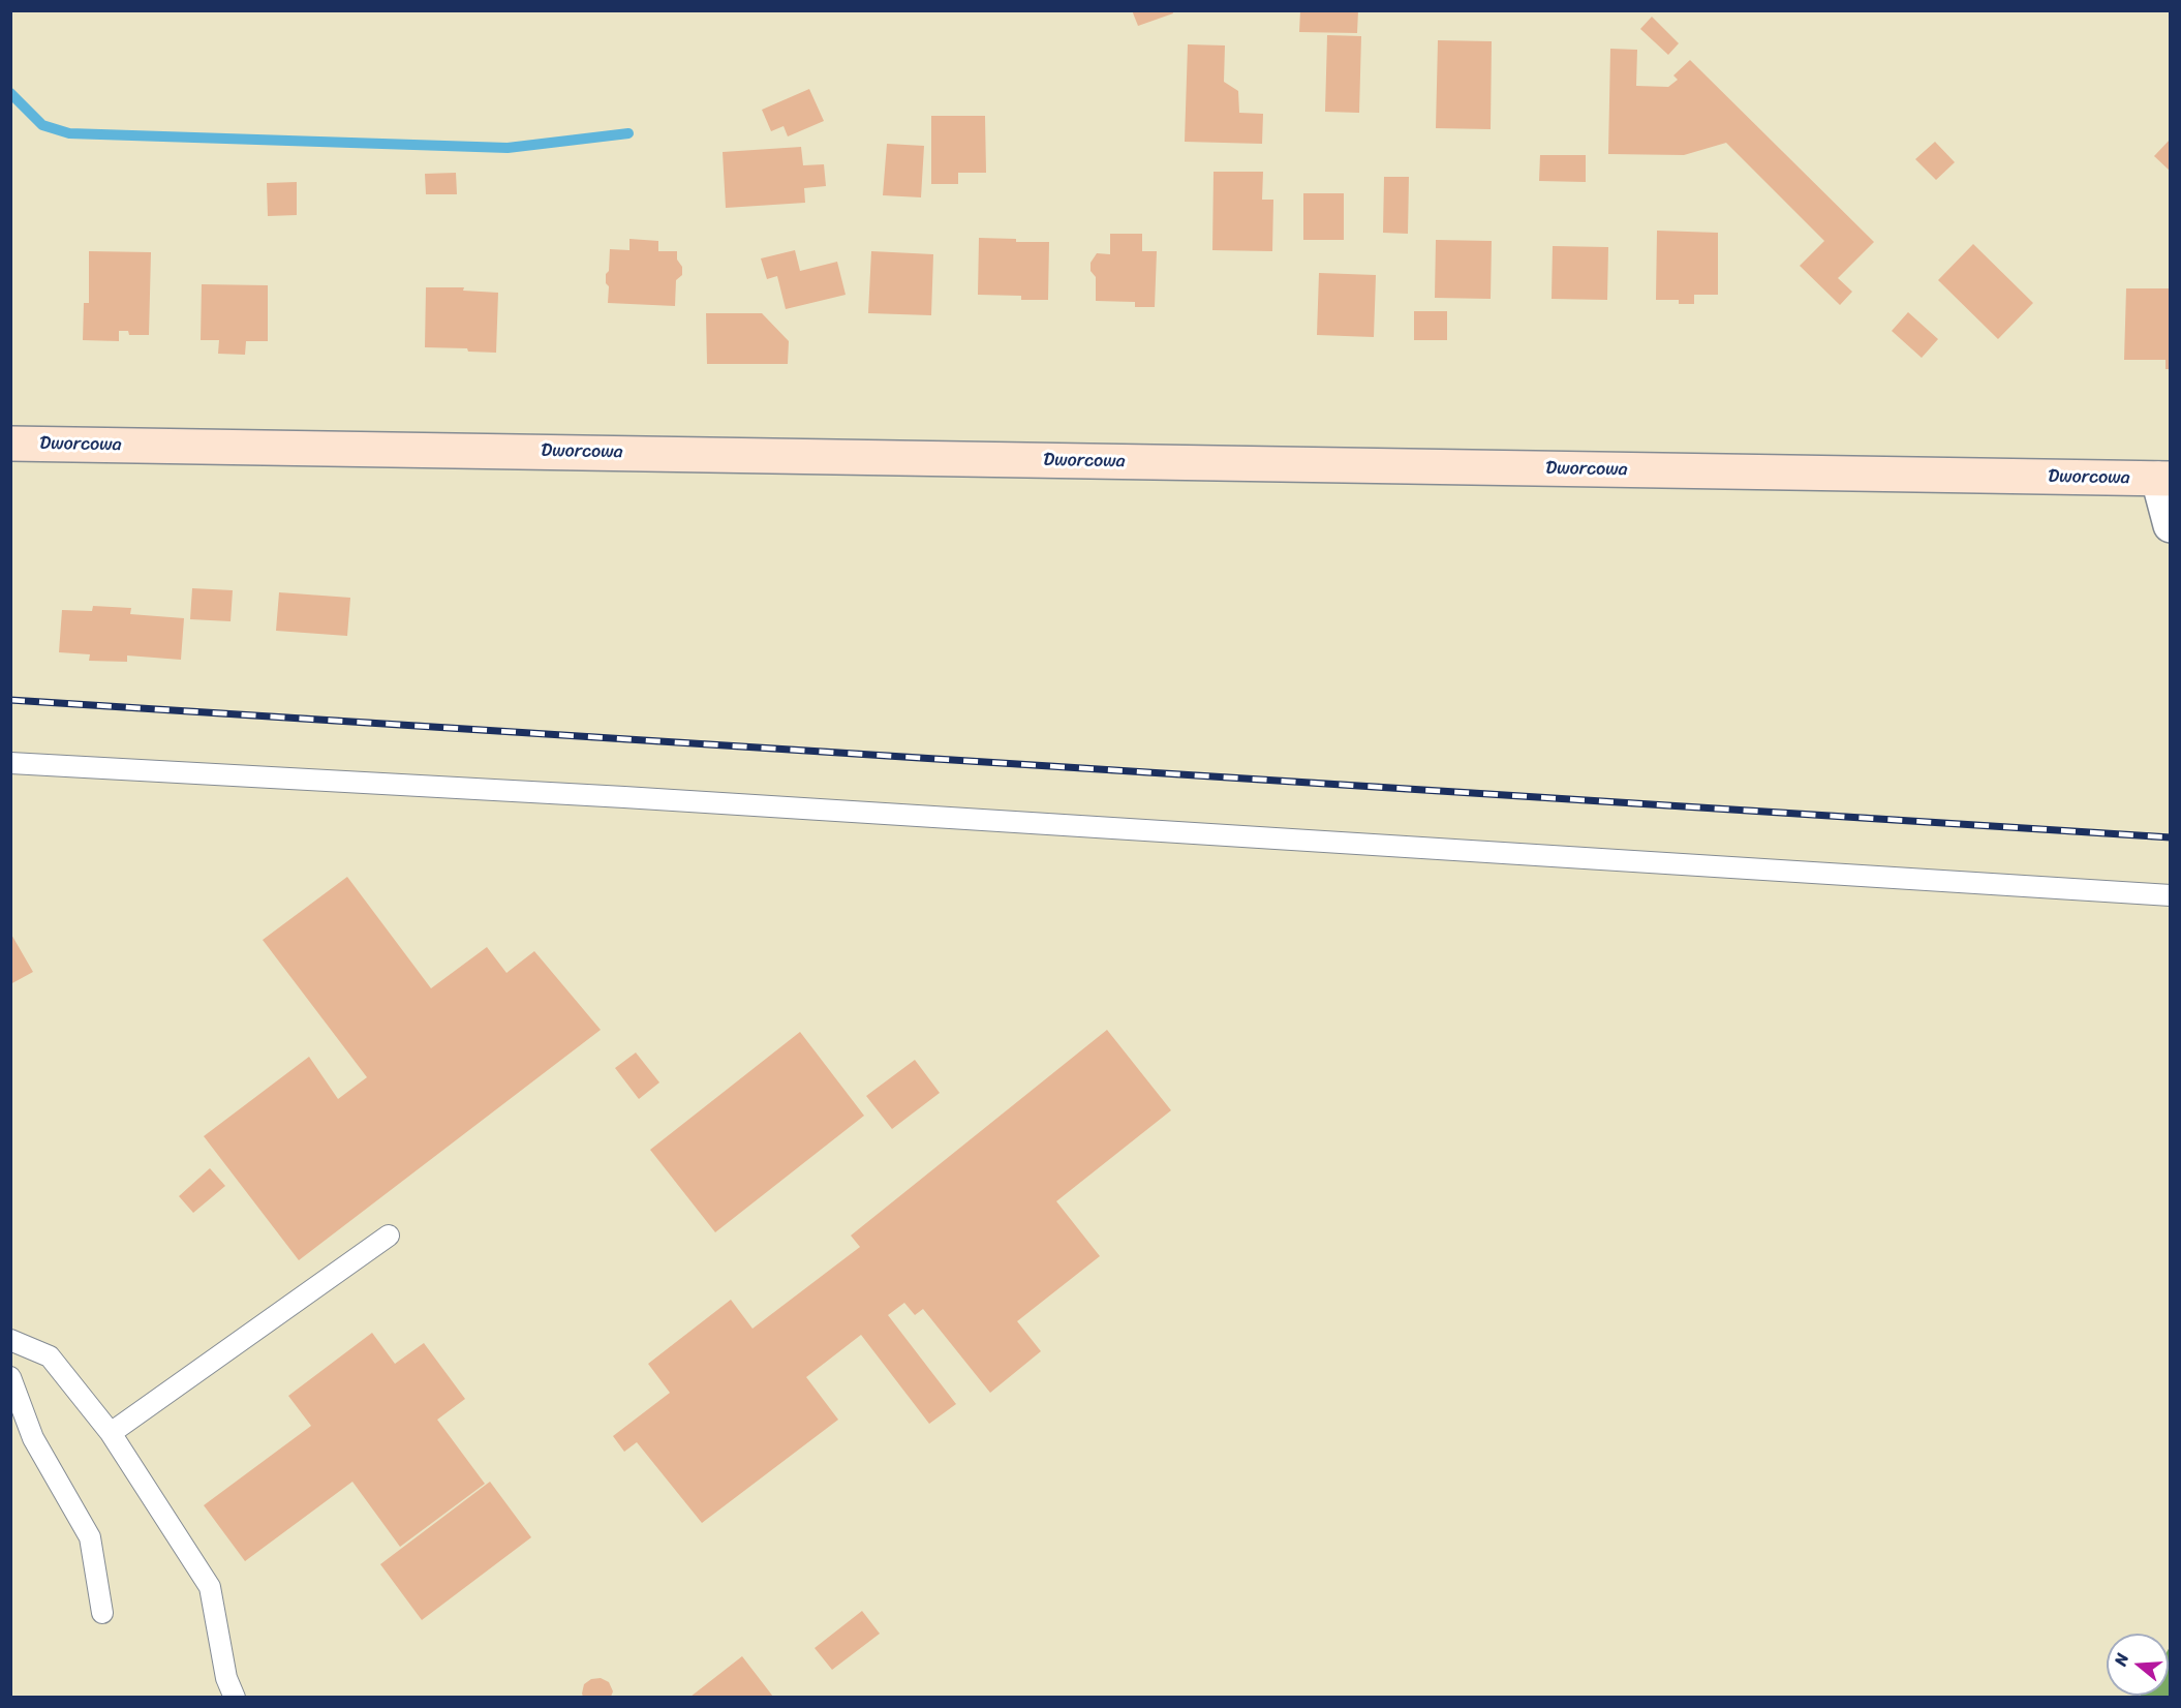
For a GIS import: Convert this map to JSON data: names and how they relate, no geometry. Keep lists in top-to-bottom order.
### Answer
{
  "streets": {
    "street": ["Dworcowa"]
  },
  "north": "left"
}
